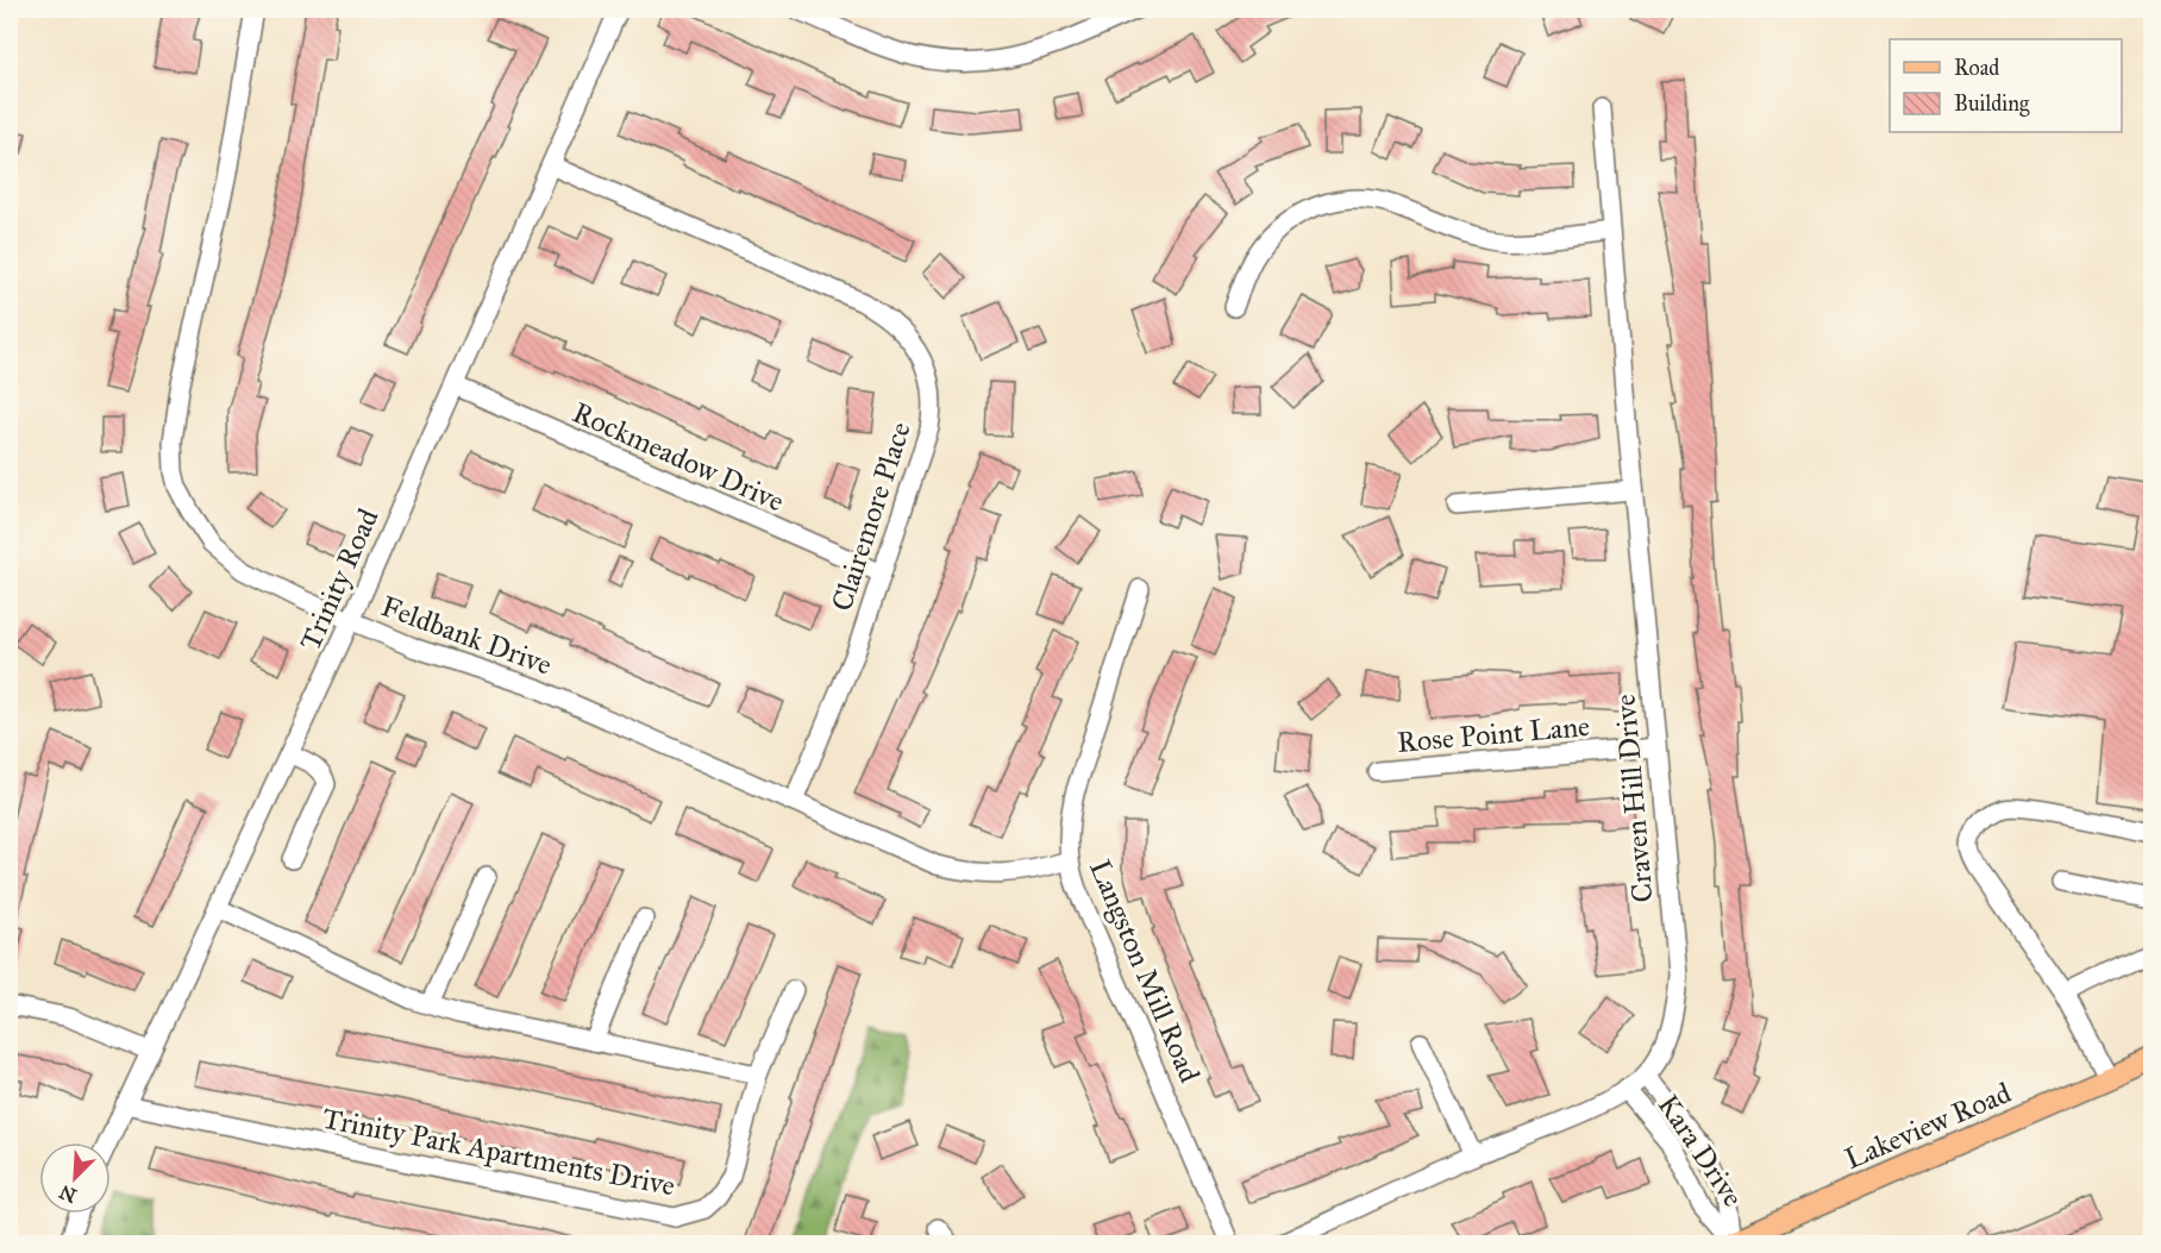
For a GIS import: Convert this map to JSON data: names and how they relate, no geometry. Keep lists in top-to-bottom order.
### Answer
{
  "streets": {
    "main road": ["Lakeview Road"],
    "street": [
      "Rockmeadow Drive",
      "Clairemore Place",
      "Trinity Road",
      "Feldbank Drive",
      "Rose Point Lane",
      "Craven Hill Drive",
      "Langston Mill Road",
      "Kara Drive",
      "Trinity Park Apartments Drive"
    ]
  },
  "crossings": [
    ["Rockmeadow Drive", "Clairemore Place"],
    ["Rockmeadow Drive", "Trinity Road"],
    ["Clairemore Place", "Trinity Road"],
    ["Clairemore Place", "Feldbank Drive"],
    ["Trinity Road", "Feldbank Drive"],
    ["Trinity Road", "Trinity Park Apartments Drive"],
    ["Feldbank Drive", "Langston Mill Road"],
    ["Rose Point Lane", "Craven Hill Drive"],
    ["Craven Hill Drive", "Kara Drive"],
    ["Lakeview Road", "Kara Drive"]
  ],
  "legend": ["Road", "Building"],
  "north": "bottom left"
}
